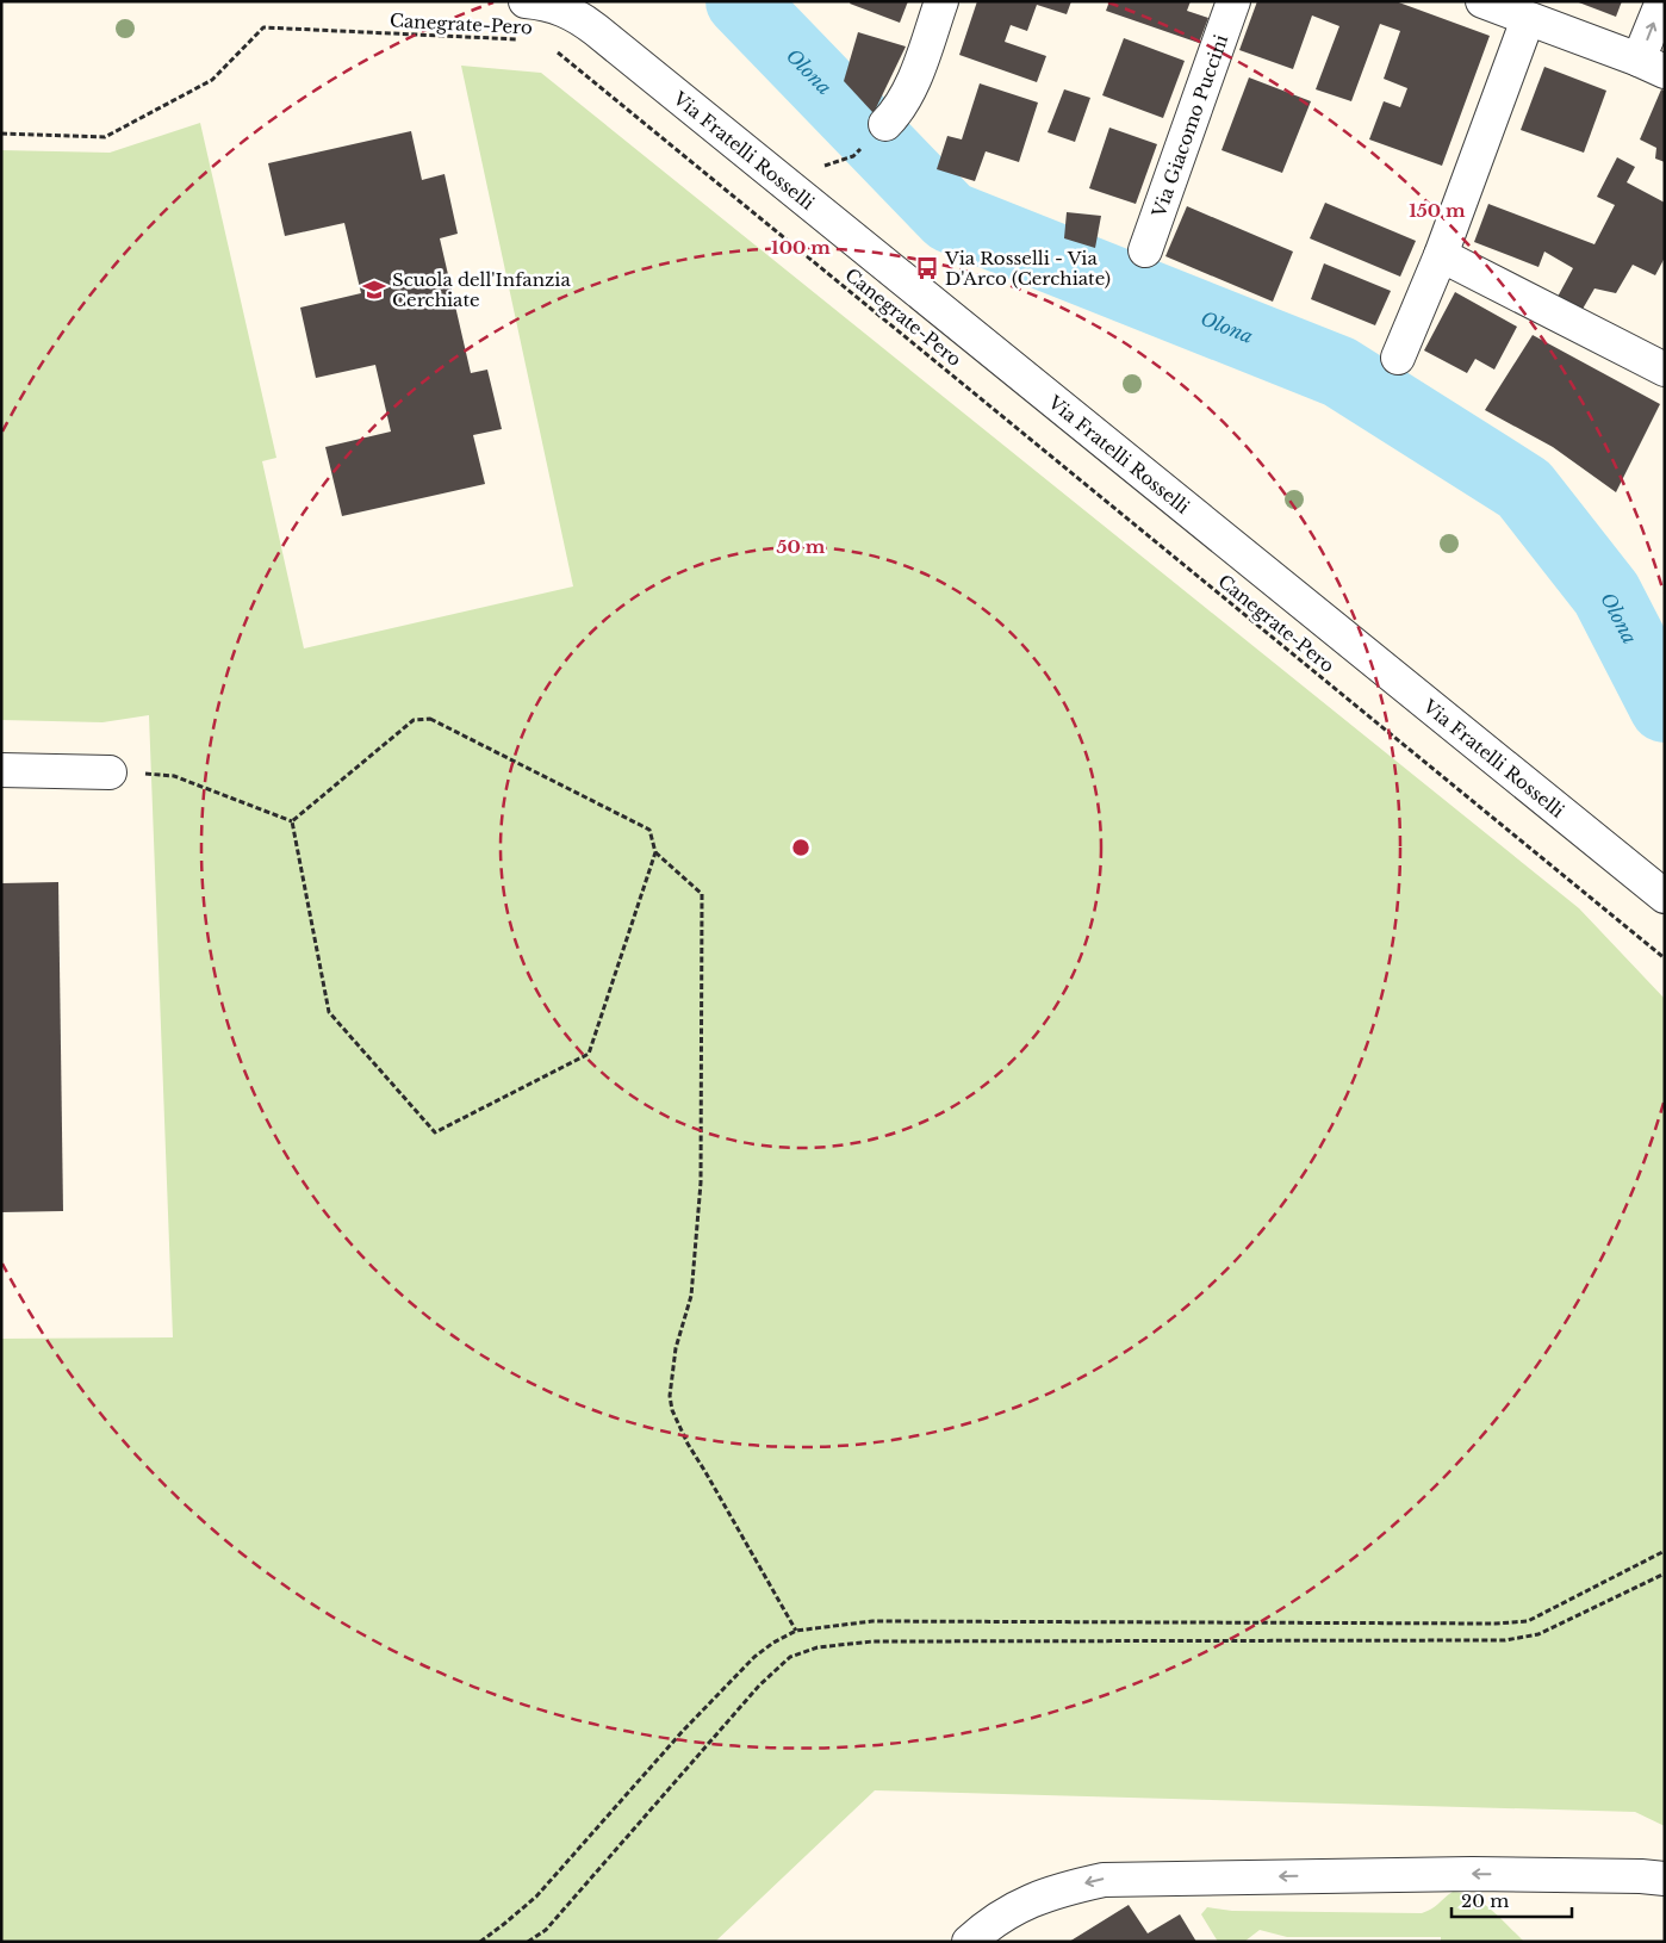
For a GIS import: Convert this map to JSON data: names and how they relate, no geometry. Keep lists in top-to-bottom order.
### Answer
{
  "streets": {
    "street": ["Via Giacomo Puccini", "Via Fratelli Rosselli"],
    "path": ["Canegrate-Pero"]
  },
  "water": ["Olona"],
  "places": {
    "bus stop": ["Via Rosselli - Via D'Arco (Cerchiate)"],
    "school or university": ["Scuola dell'Infanzia Cerchiate"]
  },
  "scale_bar": "20 m",
  "rings": ["150 m", "100 m", "50 m"]
}
